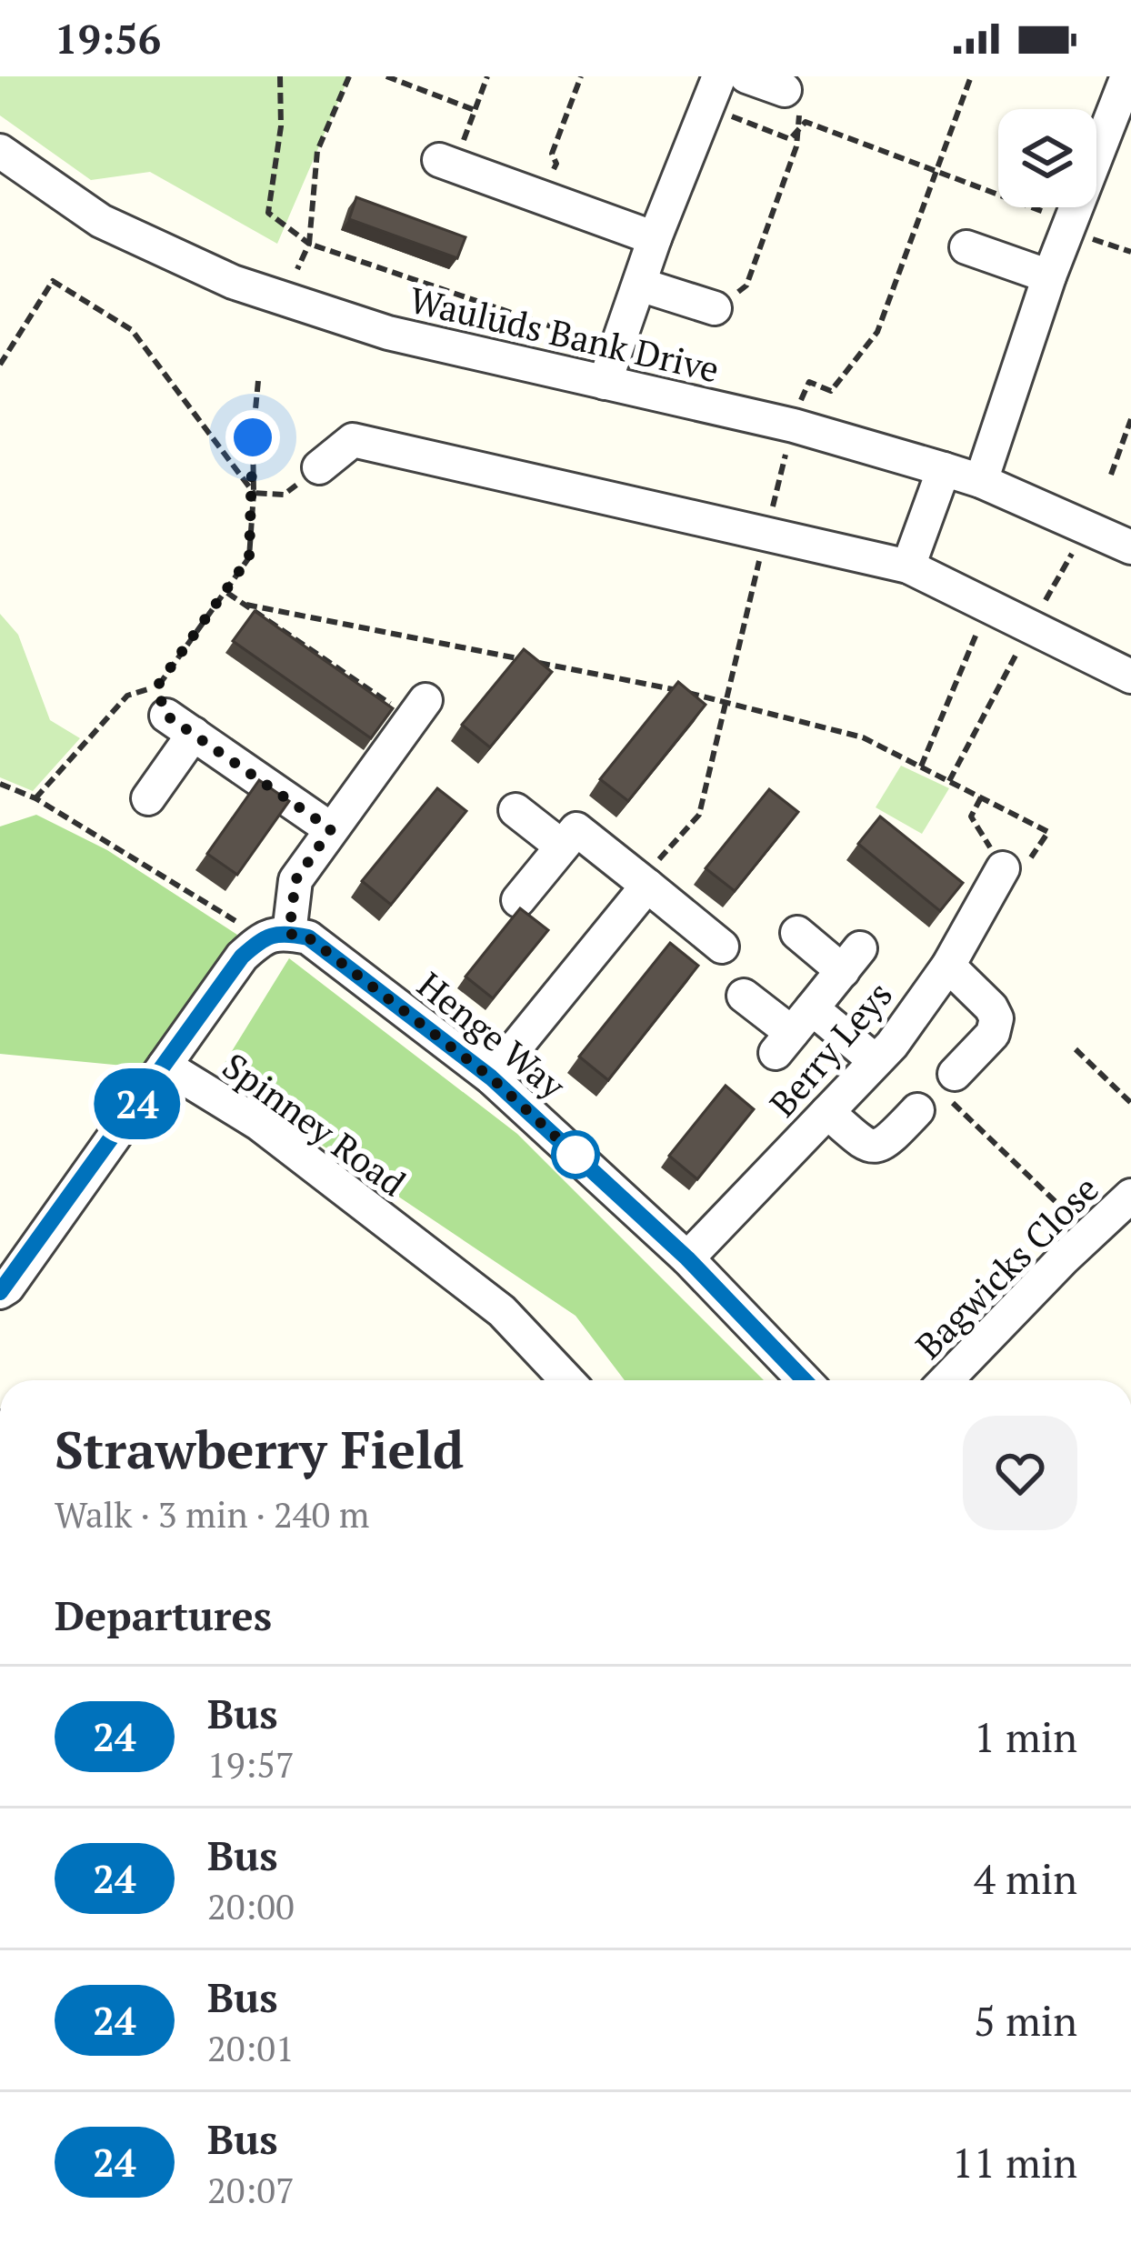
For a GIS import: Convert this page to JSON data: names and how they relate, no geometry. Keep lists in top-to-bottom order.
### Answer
{
  "streets": {
    "street": [
      "Wauluds Bank Drive",
      "Henge Way",
      "Berry Leys",
      "Spinney Road",
      "Bagwicks Close"
    ]
  },
  "crossings": [
    ["Henge Way", "Berry Leys"]
  ],
  "lines": ["bus line 24"],
  "page": {
    "status": "19:56",
    "on_map": "24",
    "heading": [
      ["Strawberry Field", "Walk · 3 min · 240 m"],
      "Departures"
    ],
    "list": [
      {
        "mark": "24",
        "name": "Bus",
        "note": "19:57",
        "value": "1 min"
      },
      {
        "mark": "24",
        "name": "Bus",
        "note": "20:00",
        "value": "4 min"
      },
      {
        "mark": "24",
        "name": "Bus",
        "note": "20:01",
        "value": "5 min"
      },
      {
        "mark": "24",
        "name": "Bus",
        "note": "20:07",
        "value": "11 min"
      }
    ]
  }
}
